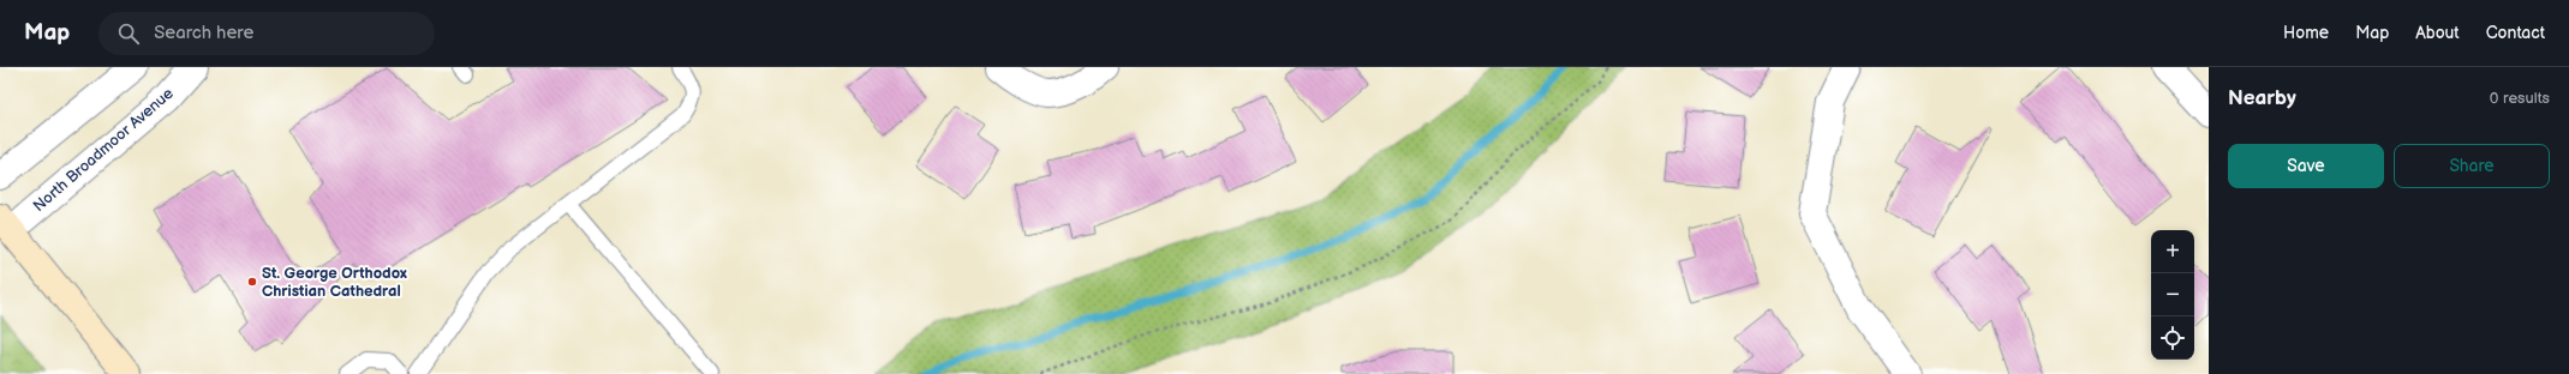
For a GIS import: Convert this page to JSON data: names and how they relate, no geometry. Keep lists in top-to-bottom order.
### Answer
{
  "streets": {
    "street": ["North Broadmoor Avenue"]
  },
  "places": ["St. George Orthodox Christian Cathedral"],
  "page": {
    "header": "Map",
    "search": "Search here",
    "nav": [
      "Home",
      "Map",
      "About",
      "Contact"
    ],
    "heading": ["Nearby", "0 results"],
    "buttons": ["Save", "Share"],
    "map_buttons": ["+", "−"]
  }
}
